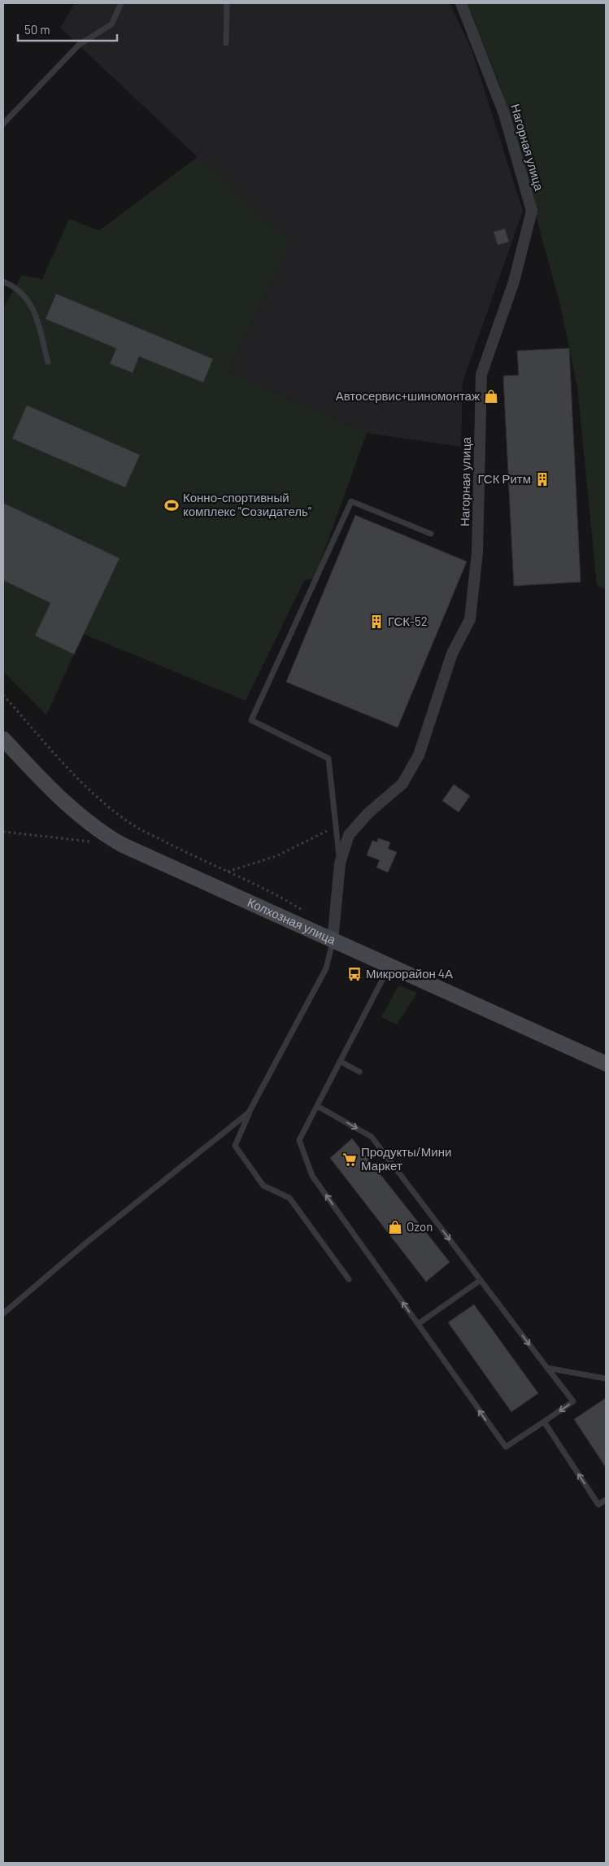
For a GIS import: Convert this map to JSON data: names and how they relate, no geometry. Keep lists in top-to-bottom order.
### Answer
{
  "streets": {
    "street": ["Нагорная улица", "Колхозная улица"]
  },
  "crossings": [
    ["Нагорная улица", "Колхозная улица"]
  ],
  "places": {
    "shop": ["Автосервис+шиномонтаж", "Ozon"],
    "building": ["ГСК Ритм", "ГСК-52"],
    "sports": ["Конно-спортивный комплекс \"Созидатель\""],
    "bus stop": ["Микрорайон 4А"],
    "supermarket": ["Продукты/Мини Маркет"]
  },
  "scale_bar": "50 m"
}
